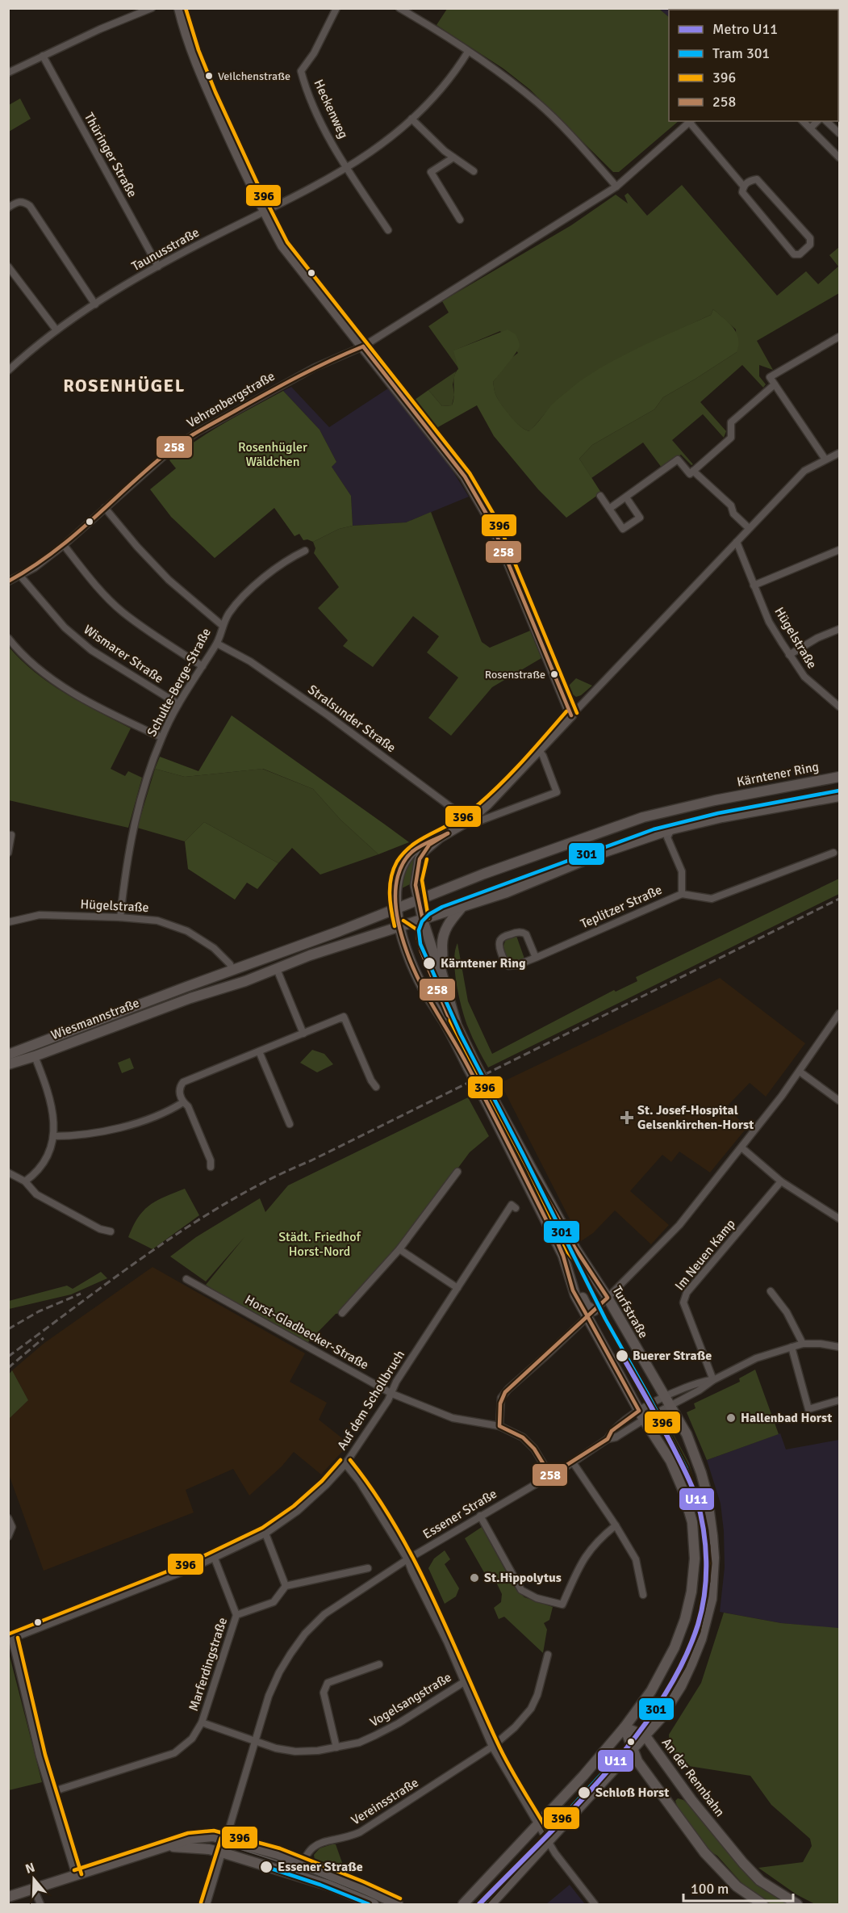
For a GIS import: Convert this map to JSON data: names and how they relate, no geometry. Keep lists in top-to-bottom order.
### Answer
{
  "streets": {
    "main road": [
      "Kärntener Ring",
      "Wiesmannstraße",
      "Turfstraße",
      "An der Rennbahn"
    ],
    "street": [
      "Heckenweg",
      "Thüringer Straße",
      "Taunusstraße",
      "Vehrenbergstraße",
      "Hügelstraße",
      "Wismarer Straße",
      "Schulte-Berge-Straße",
      "Stralsunder Straße",
      "Teplitzer Straße",
      "Im Neuen Kamp",
      "Horst-Gladbecker-Straße",
      "Auf dem Schollbruch",
      "Essener Straße",
      "Marferdingstraße",
      "Vogelsangstraße",
      "Vereinsstraße"
    ]
  },
  "crossings": [
    ["Heckenweg", "Taunusstraße"],
    ["Thüringer Straße", "Taunusstraße"],
    ["Vehrenbergstraße", "Wismarer Straße"],
    ["Hügelstraße", "Schulte-Berge-Straße"],
    ["Hügelstraße", "Kärntener Ring"],
    ["Wismarer Straße", "Schulte-Berge-Straße"],
    ["Schulte-Berge-Straße", "Stralsunder Straße"],
    ["Kärntener Ring", "Wiesmannstraße"],
    ["Turfstraße", "Essener Straße"],
    ["Turfstraße", "An der Rennbahn"],
    ["Horst-Gladbecker-Straße", "Auf dem Schollbruch"],
    ["Auf dem Schollbruch", "Marferdingstraße"],
    ["Essener Straße", "Marferdingstraße"],
    ["Essener Straße", "Vogelsangstraße"],
    ["Marferdingstraße", "Vogelsangstraße"]
  ],
  "districts": ["ROSENHÜGEL"],
  "parks": ["Rosenhügler Wäldchen", "Städt. Friedhof Horst-Nord"],
  "places": {
    "other": [
      "Veilchenstraße",
      "Rosenstraße",
      "Kärntener Ring",
      "Buerer Straße",
      "Hallenbad Horst",
      "St.Hippolytus",
      "Schloß Horst",
      "Essener Straße"
    ],
    "health": ["St. Josef-Hospital Gelsenkirchen-Horst"]
  },
  "lines": [
    "transit line 396",
    "transit line 258",
    "tram line 301",
    "metro line U11"
  ],
  "legend": [
    "Metro U11",
    "Tram 301",
    "396",
    "258"
  ],
  "scale_bar": "100 m",
  "north": "top"
}
